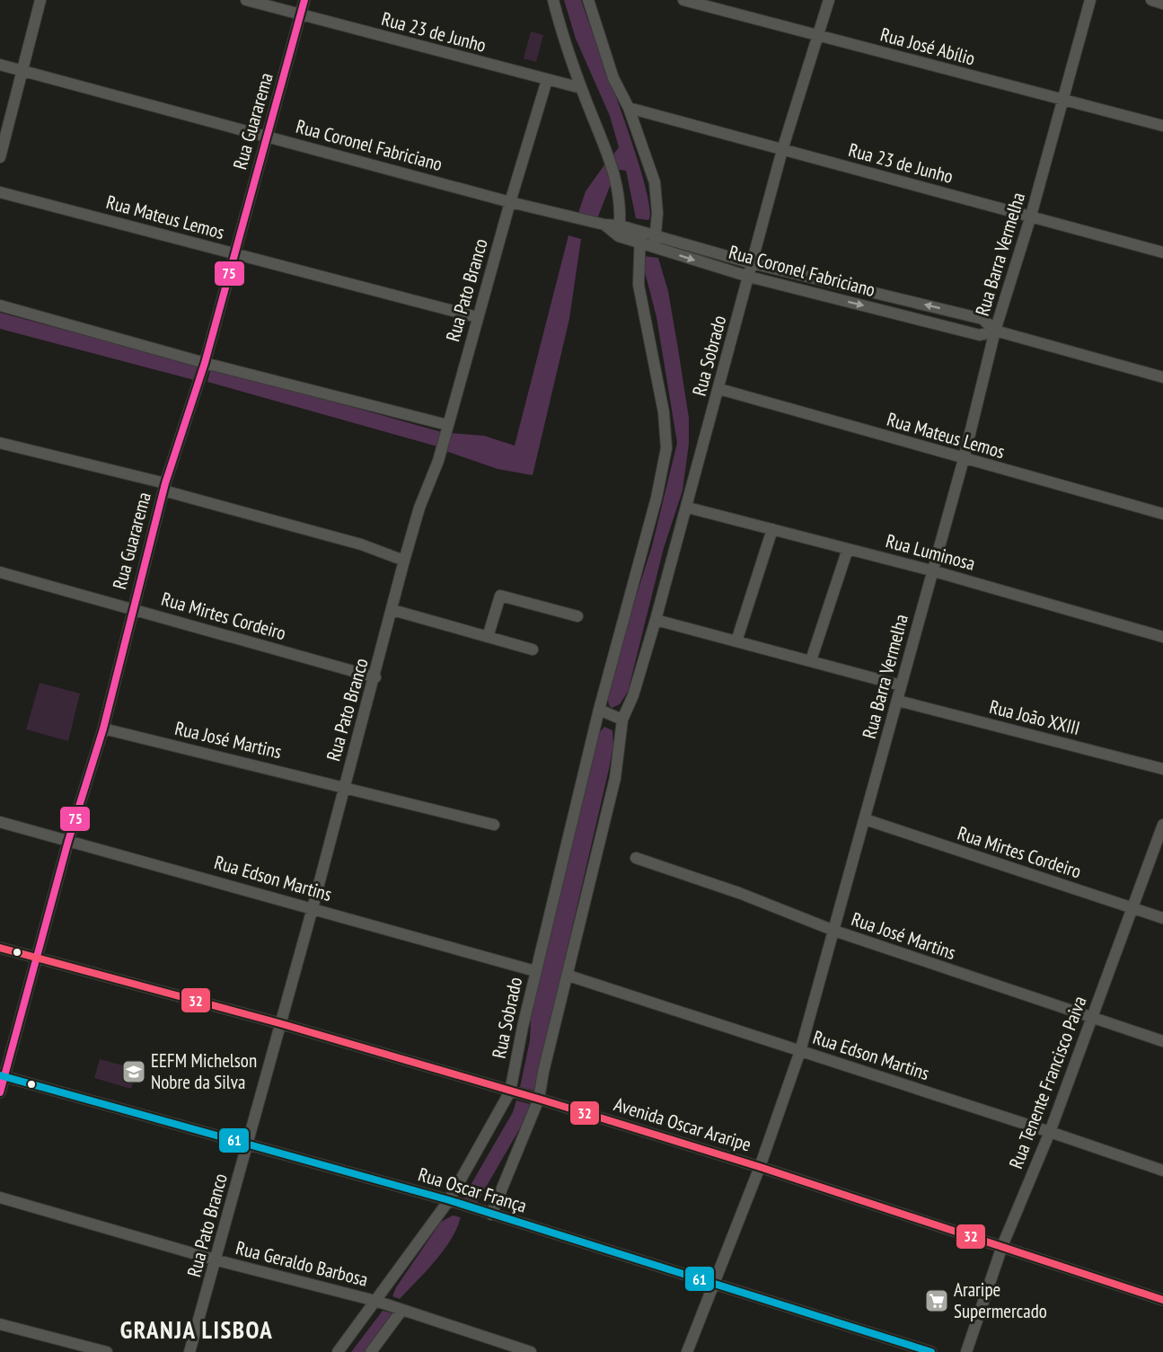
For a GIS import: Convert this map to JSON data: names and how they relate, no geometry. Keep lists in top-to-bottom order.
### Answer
{
  "streets": {
    "street": [
      "Rua 23 de Junho",
      "Rua José Abílio",
      "Rua Guararema",
      "Rua Coronel Fabriciano",
      "Rua Mateus Lemos",
      "Rua Barra Vermelha",
      "Rua Pato Branco",
      "Rua Sobrado",
      "Rua Luminosa",
      "Rua Mirtes Cordeiro",
      "Rua João XXIII",
      "Rua José Martins",
      "Rua Edson Martins",
      "Rua Tenente Francisco Paiva",
      "Avenida Oscar Araripe",
      "Rua Oscar França",
      "Rua Geraldo Barbosa"
    ]
  },
  "crossings": [
    ["Rua 23 de Junho", "Rua Guararema"],
    ["Rua 23 de Junho", "Rua Barra Vermelha"],
    ["Rua 23 de Junho", "Rua Pato Branco"],
    ["Rua 23 de Junho", "Rua Sobrado"],
    ["Rua José Abílio", "Rua Barra Vermelha"],
    ["Rua José Abílio", "Rua Sobrado"],
    ["Rua Guararema", "Rua Coronel Fabriciano"],
    ["Rua Guararema", "Rua Mateus Lemos"],
    ["Rua Guararema", "Rua Mirtes Cordeiro"],
    ["Rua Guararema", "Rua José Martins"],
    ["Rua Guararema", "Rua Edson Martins"],
    ["Rua Guararema", "Avenida Oscar Araripe"],
    ["Rua Guararema", "Rua Oscar França"],
    ["Rua Coronel Fabriciano", "Rua Barra Vermelha"],
    ["Rua Coronel Fabriciano", "Rua Pato Branco"],
    ["Rua Coronel Fabriciano", "Rua Sobrado"],
    ["Rua Mateus Lemos", "Rua Barra Vermelha"],
    ["Rua Mateus Lemos", "Rua Pato Branco"],
    ["Rua Mateus Lemos", "Rua Sobrado"],
    ["Rua Barra Vermelha", "Rua Luminosa"],
    ["Rua Barra Vermelha", "Rua Mirtes Cordeiro"],
    ["Rua Barra Vermelha", "Rua João XXIII"],
    ["Rua Barra Vermelha", "Rua José Martins"],
    ["Rua Barra Vermelha", "Rua Edson Martins"],
    ["Rua Barra Vermelha", "Avenida Oscar Araripe"],
    ["Rua Barra Vermelha", "Rua Oscar França"],
    ["Rua Pato Branco", "Rua Mirtes Cordeiro"],
    ["Rua Pato Branco", "Rua José Martins"],
    ["Rua Pato Branco", "Rua Edson Martins"],
    ["Rua Pato Branco", "Avenida Oscar Araripe"],
    ["Rua Pato Branco", "Rua Oscar França"],
    ["Rua Pato Branco", "Rua Geraldo Barbosa"],
    ["Rua Sobrado", "Rua Luminosa"],
    ["Rua Sobrado", "Rua Edson Martins"],
    ["Rua Sobrado", "Avenida Oscar Araripe"],
    ["Rua Sobrado", "Rua Oscar França"],
    ["Rua Sobrado", "Rua Geraldo Barbosa"],
    ["Rua Mirtes Cordeiro", "Rua Tenente Francisco Paiva"],
    ["Rua José Martins", "Rua Tenente Francisco Paiva"],
    ["Rua Edson Martins", "Rua Tenente Francisco Paiva"],
    ["Rua Tenente Francisco Paiva", "Avenida Oscar Araripe"]
  ],
  "districts": ["GRANJA LISBOA"],
  "places": {
    "school or university": ["EEFM Michelson Nobre da Silva"],
    "supermarket": ["Araripe Supermercado"]
  },
  "lines": ["transit line 75", "transit line 32", "transit line 61"]
}
